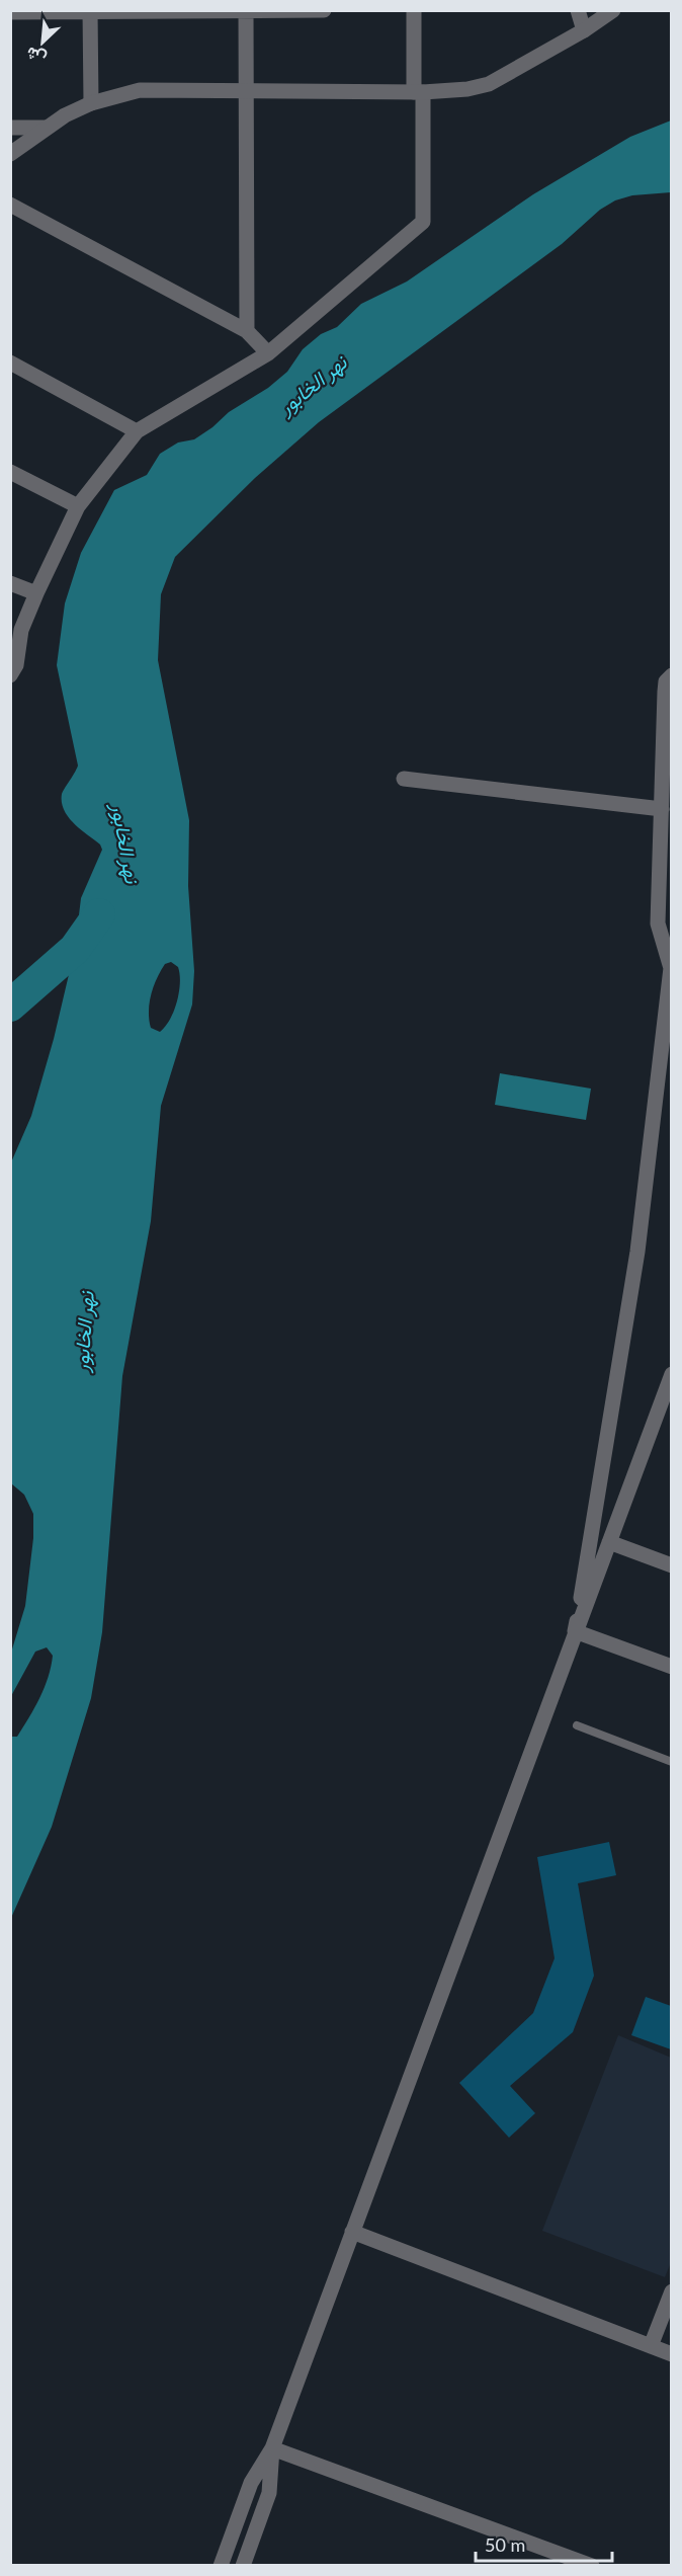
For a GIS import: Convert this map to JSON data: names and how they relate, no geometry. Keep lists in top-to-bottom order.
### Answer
{
  "water": ["نهر الخابور"],
  "scale_bar": "50 m",
  "north": "bottom left"
}
